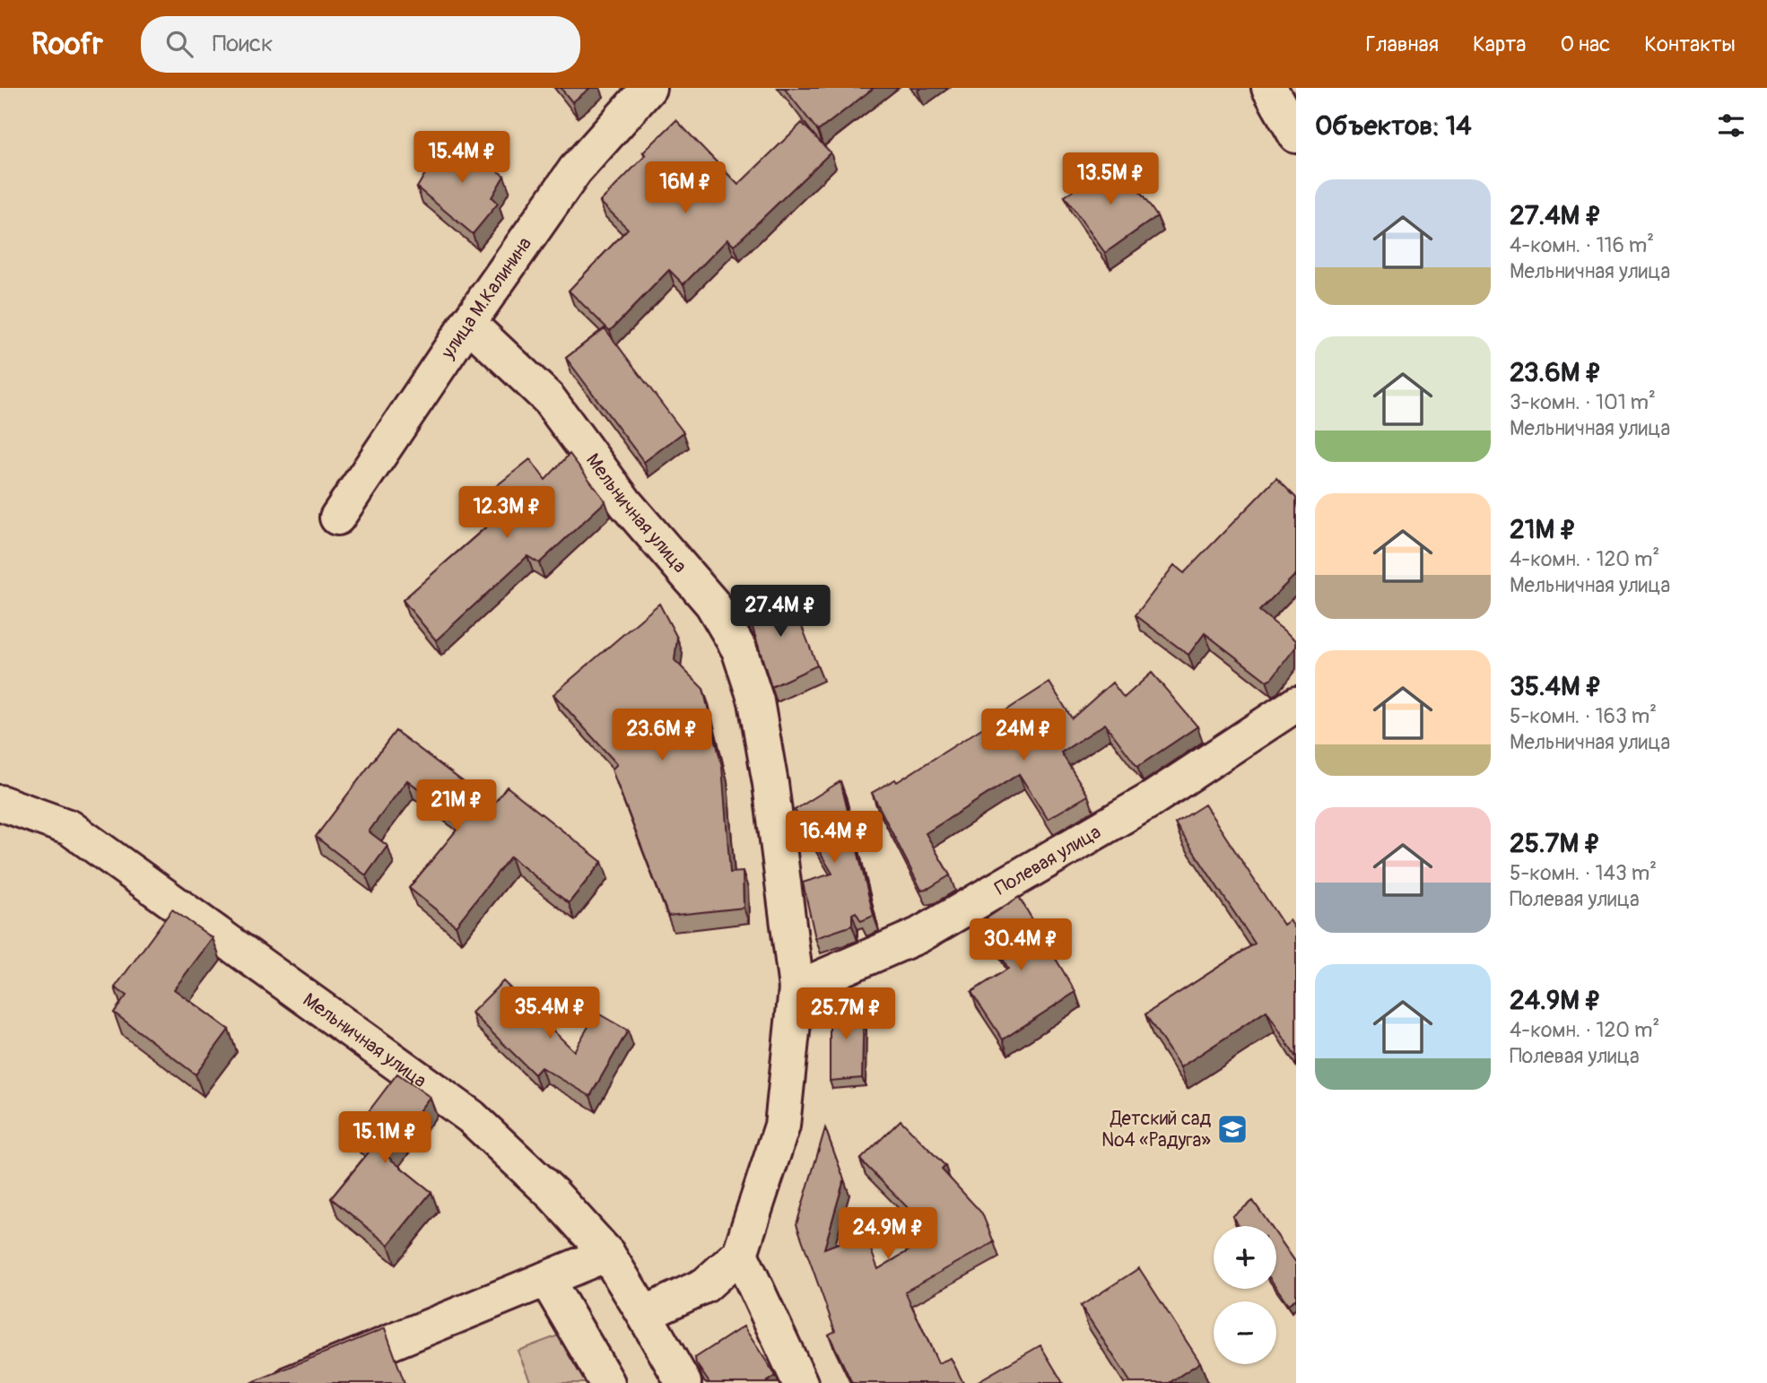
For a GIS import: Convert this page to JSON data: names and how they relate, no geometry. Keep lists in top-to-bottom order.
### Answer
{
  "streets": {
    "street": ["улица М.Калинина", "Мельничная улица", "Полевая улица"]
  },
  "crossings": [
    ["улица М.Калинина", "Мельничная улица"],
    ["Мельничная улица", "Полевая улица"]
  ],
  "places": {
    "school or university": ["Детский сад №4 «Радуга»"]
  },
  "page": {
    "header": "Roofr",
    "search": "Поиск",
    "nav": [
      "Главная",
      "Карта",
      "О нас",
      "Контакты"
    ],
    "heading": "Объектов: 14",
    "price": [
      "15.4M ₽",
      "13.5M ₽",
      "16M ₽",
      "12.3M ₽",
      "27.4M ₽",
      "23.6M ₽",
      "24M ₽",
      "21M ₽",
      "16.4M ₽",
      "30.4M ₽",
      "35.4M ₽",
      "25.7M ₽",
      "15.1M ₽",
      "24.9M ₽"
    ],
    "list": [
      {
        "name": "27.4M ₽",
        "note": "4-комн. · 116 m² · Мельничная улица"
      },
      {
        "name": "23.6M ₽",
        "note": "3-комн. · 101 m² · Мельничная улица"
      },
      {
        "name": "21M ₽",
        "note": "4-комн. · 120 m² · Мельничная улица"
      },
      {
        "name": "35.4M ₽",
        "note": "5-комн. · 163 m² · Мельничная улица"
      },
      {
        "name": "25.7M ₽",
        "note": "5-комн. · 143 m² · Полевая улица"
      },
      {
        "name": "24.9M ₽",
        "note": "4-комн. · 120 m² · Полевая улица"
      }
    ],
    "map_buttons": ["+", "−"]
  }
}
